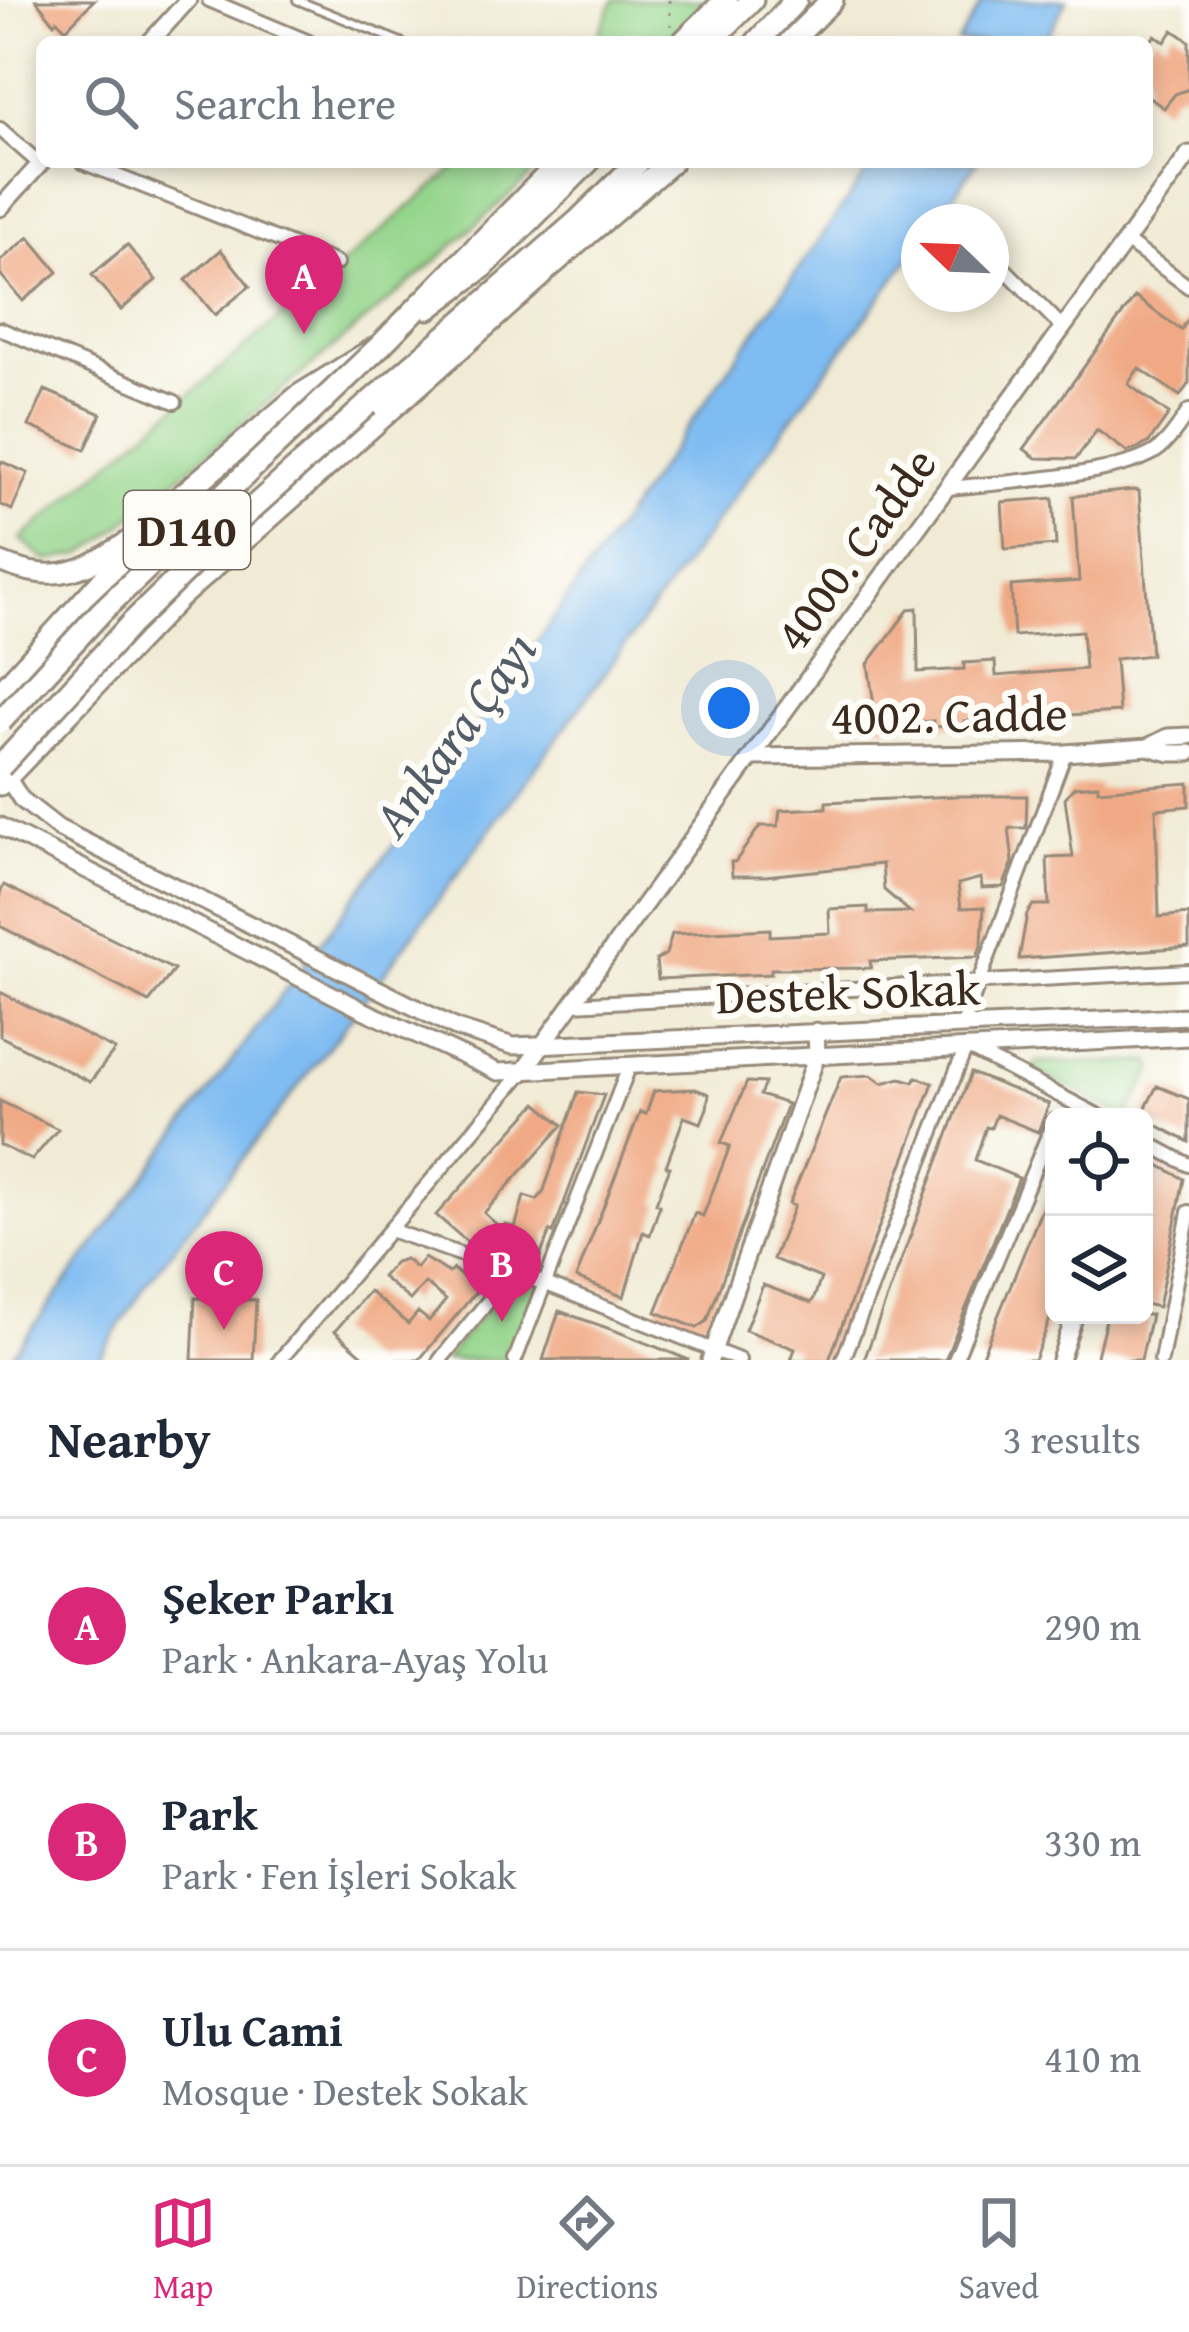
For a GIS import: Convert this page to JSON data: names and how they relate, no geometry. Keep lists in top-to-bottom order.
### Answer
{
  "streets": {
    "highway": ["D140"],
    "street": ["4000. Cadde", "4002. Cadde", "Destek Sokak"]
  },
  "crossings": [
    ["D140", "Destek Sokak"],
    ["4000. Cadde", "4002. Cadde"],
    ["4000. Cadde", "Destek Sokak"]
  ],
  "water": ["Ankara Çayı"],
  "north": "top left",
  "page": {
    "search": "Search here",
    "pins": ["A", "B", "C"],
    "heading": ["Nearby", "3 results"],
    "list": [
      {
        "mark": "A",
        "name": "Şeker Parkı",
        "note": "Park · Ankara-Ayaş Yolu",
        "value": "290 m"
      },
      {
        "mark": "B",
        "name": "Park",
        "note": "Park · Fen İşleri Sokak",
        "value": "330 m"
      },
      {
        "mark": "C",
        "name": "Ulu Cami",
        "note": "Mosque · Destek Sokak",
        "value": "410 m"
      }
    ],
    "nav": ["Map", "Directions", "Saved"]
  }
}
